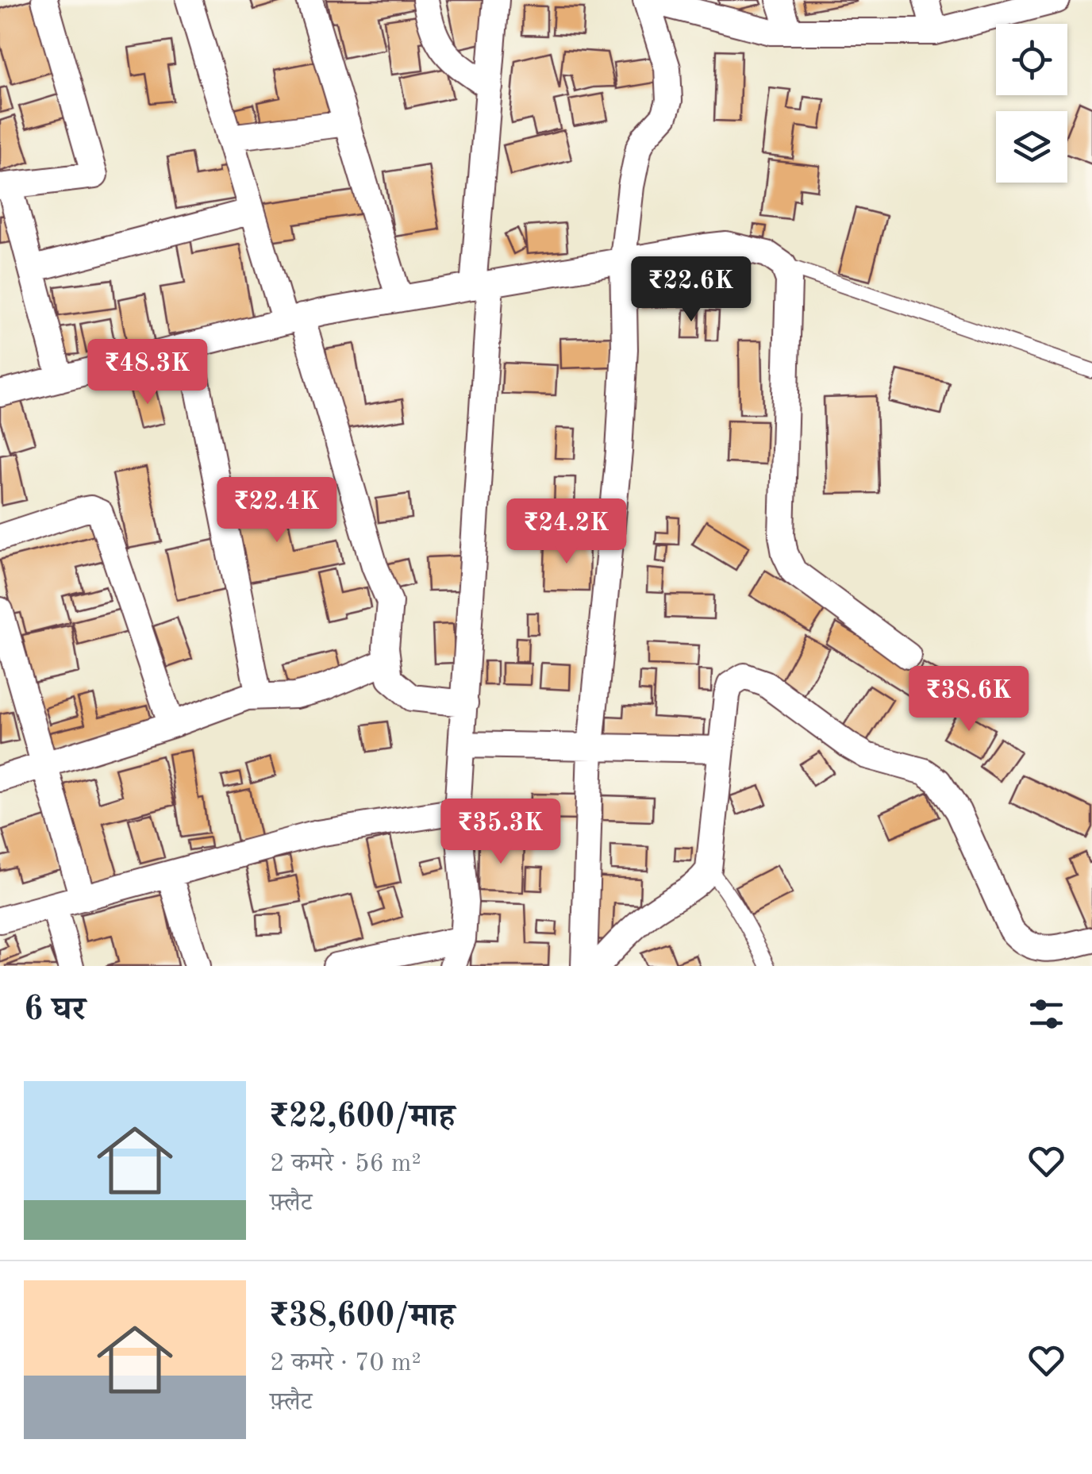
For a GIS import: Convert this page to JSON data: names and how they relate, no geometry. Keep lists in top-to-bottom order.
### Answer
{
  "page": {
    "price": [
      "₹22.6K",
      "₹48.3K",
      "₹22.4K",
      "₹24.2K",
      "₹38.6K",
      "₹35.3K"
    ],
    "heading": "6 घर",
    "list": [
      {
        "name": "₹22,600/माह",
        "note": "2 कमरे · 56 m² · फ़्लैट"
      },
      {
        "name": "₹38,600/माह",
        "note": "2 कमरे · 70 m² · फ़्लैट"
      }
    ]
  }
}
